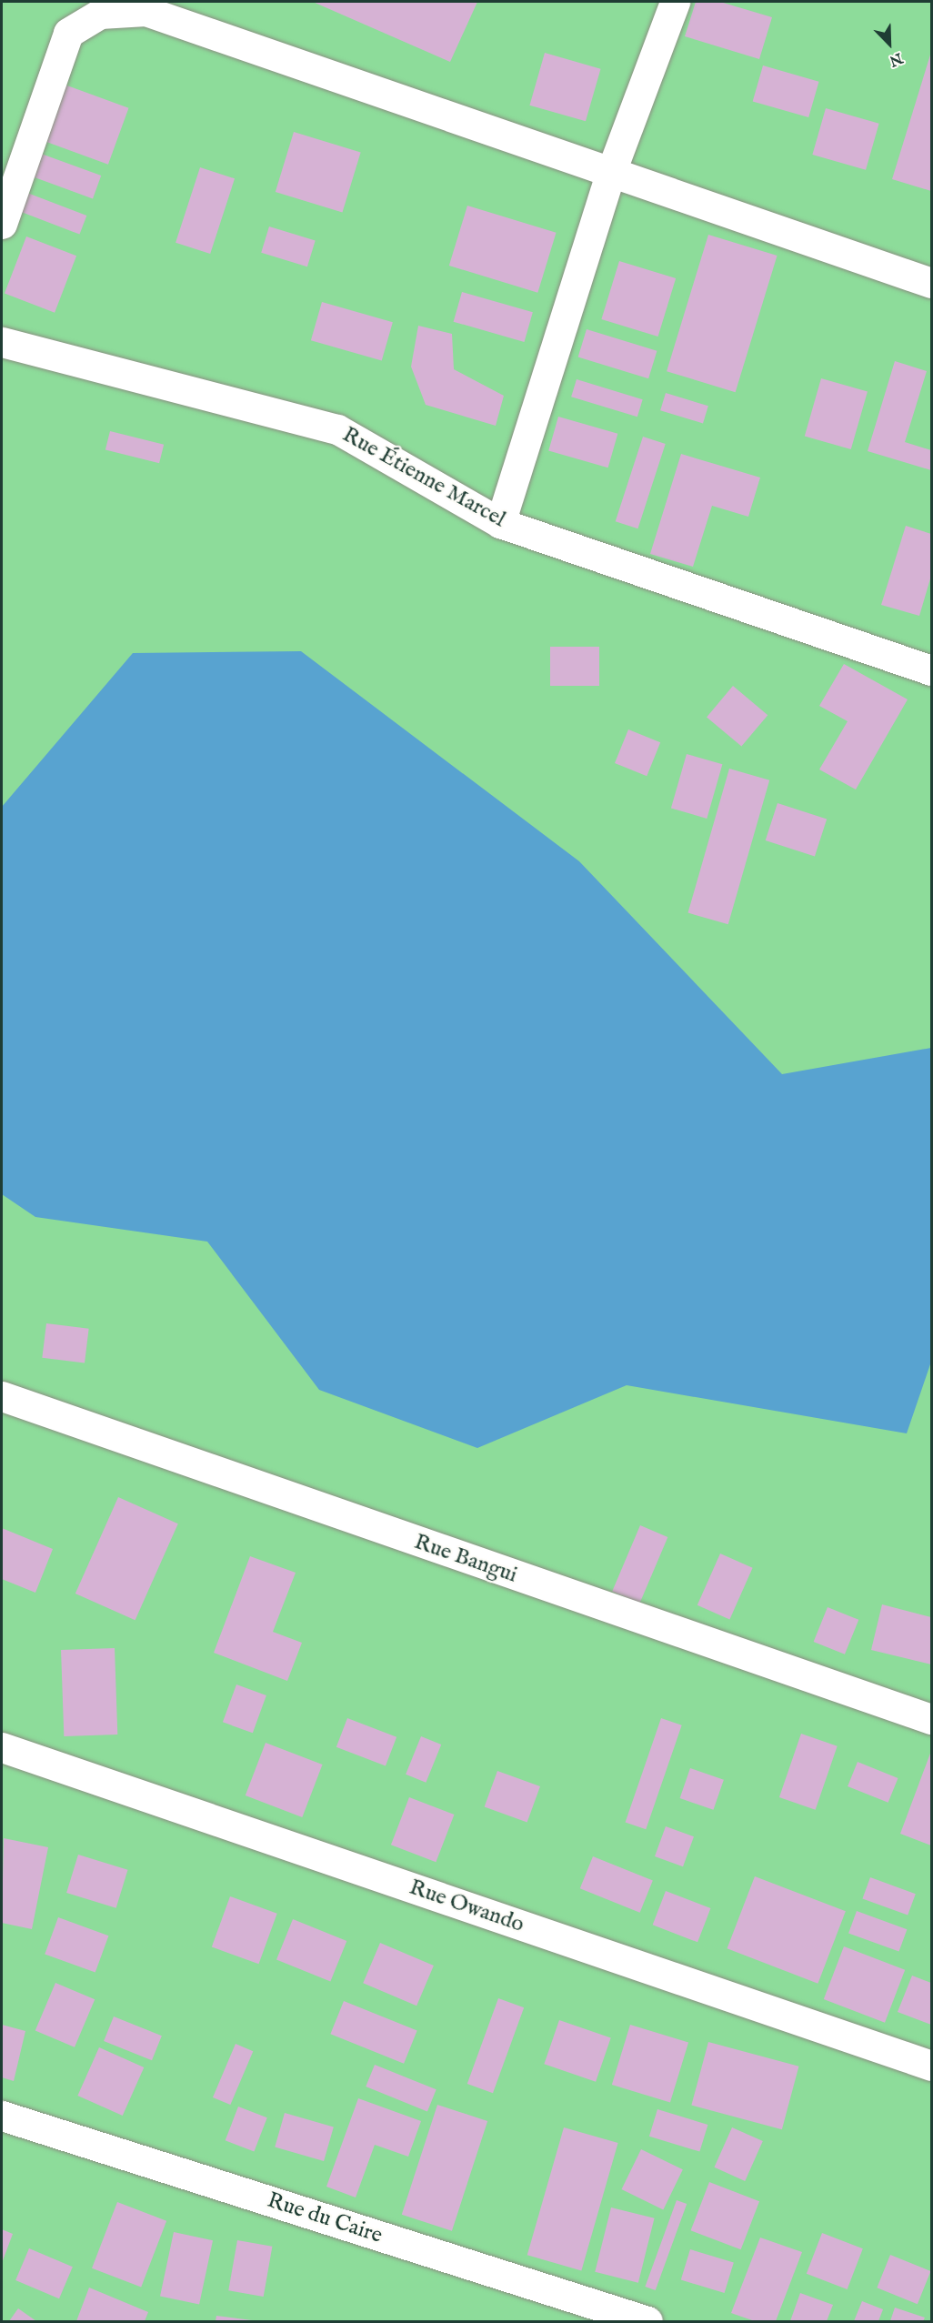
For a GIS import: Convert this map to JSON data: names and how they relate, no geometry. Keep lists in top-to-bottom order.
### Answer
{
  "streets": {
    "street": [
      "Rue Étienne Marcel",
      "Rue Bangui",
      "Rue Owando",
      "Rue du Caire"
    ]
  },
  "north": "bottom right"
}
